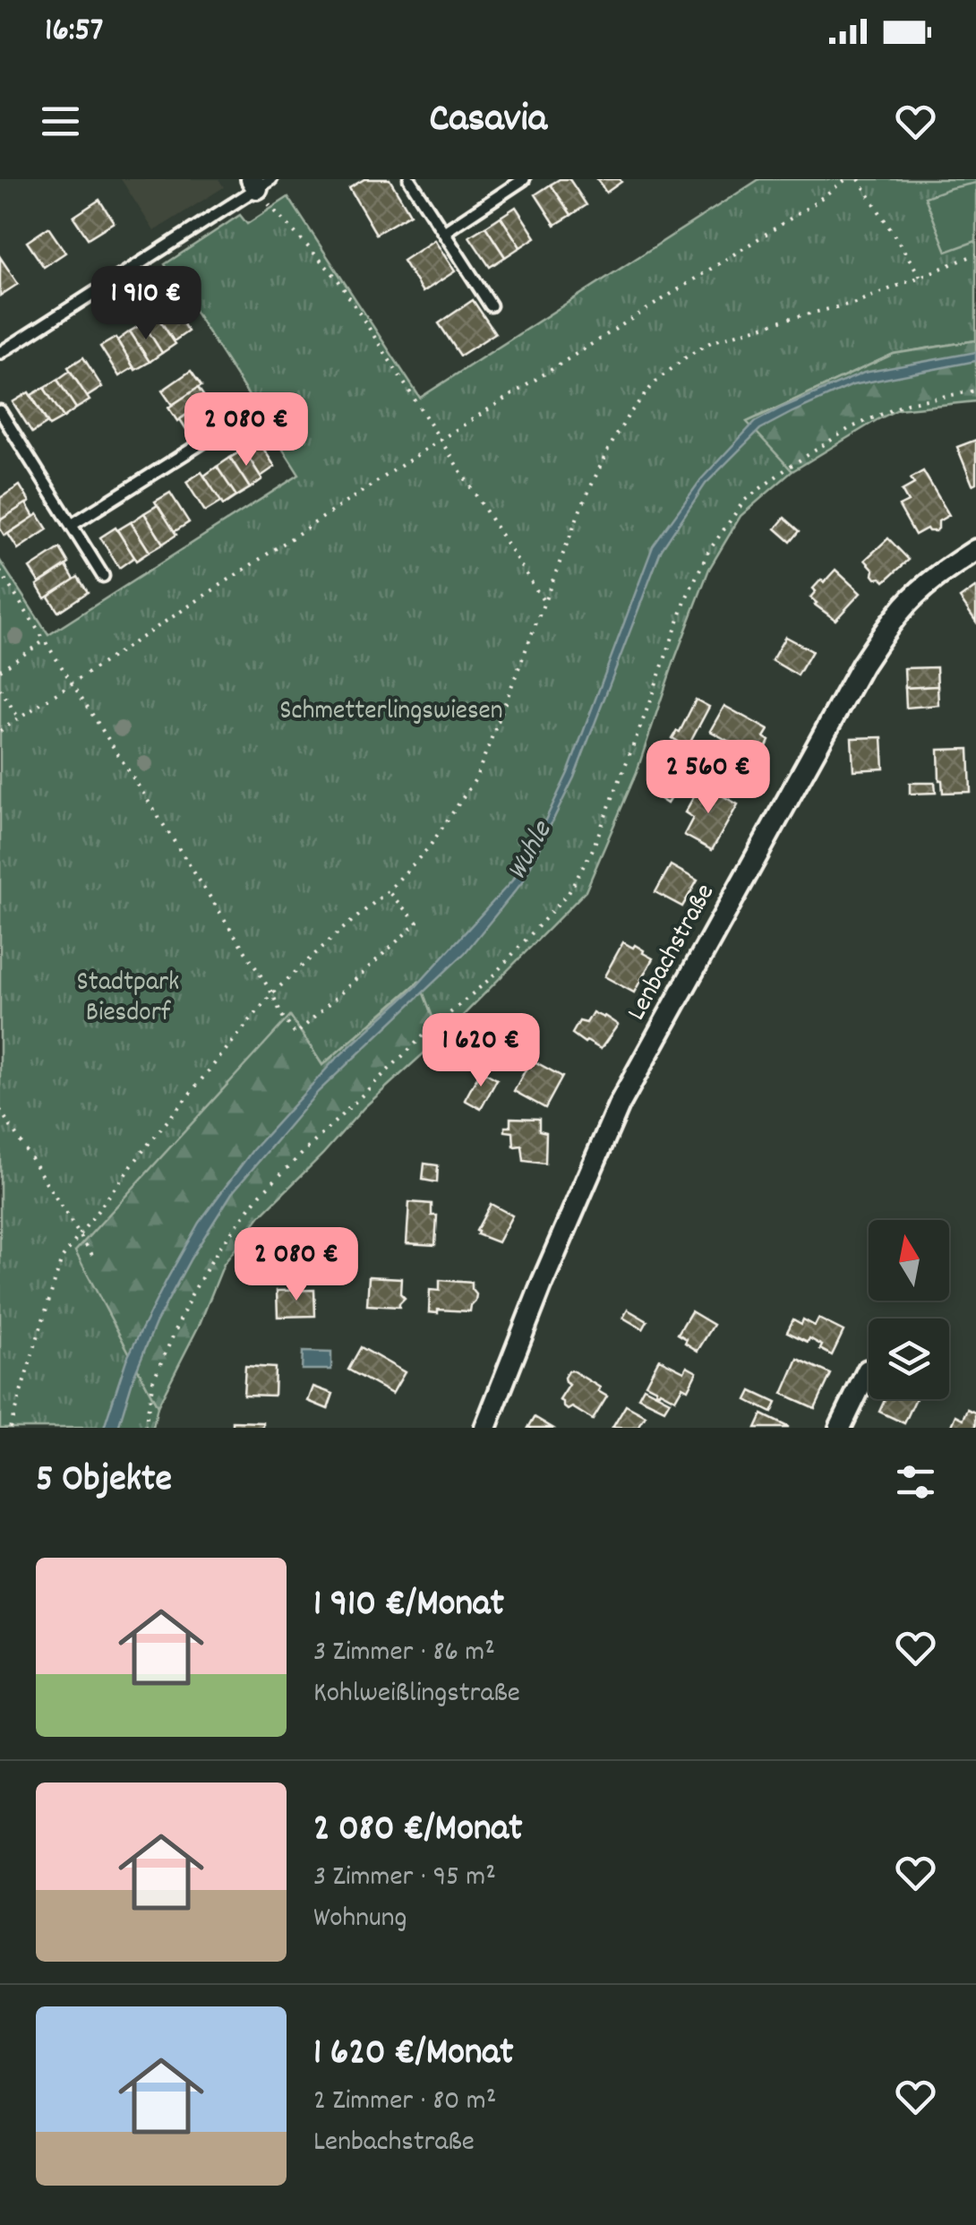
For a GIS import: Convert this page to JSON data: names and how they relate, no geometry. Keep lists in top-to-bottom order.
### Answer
{
  "streets": {
    "street": ["Lenbachstraße"]
  },
  "water": ["Wuhle"],
  "parks": ["Schmetterlingswiesen", "Stadtpark Biesdorf"],
  "north": "top",
  "page": {
    "status": "16:57",
    "header": "Casavia",
    "price": [
      "1 910 €",
      "2 080 €",
      "2 560 €",
      "1 620 €",
      "2 080 €"
    ],
    "heading": "5 Objekte",
    "list": [
      {
        "name": "1 910 €/Monat",
        "note": "3 Zimmer · 86 m² · Kohlweißlingstraße"
      },
      {
        "name": "2 080 €/Monat",
        "note": "3 Zimmer · 95 m² · Wohnung"
      },
      {
        "name": "1 620 €/Monat",
        "note": "2 Zimmer · 80 m² · Lenbachstraße"
      }
    ]
  }
}
